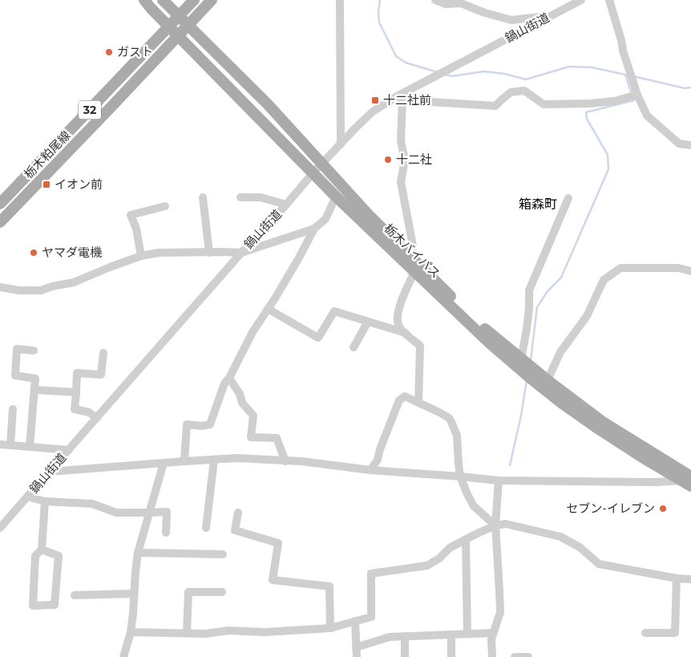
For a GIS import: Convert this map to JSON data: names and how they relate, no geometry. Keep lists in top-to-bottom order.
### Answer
{
  "streets": {
    "main road": ["32", "栃木粕尾線", "栃木バイパス"],
    "street": ["鍋山街道"]
  },
  "crossings": [
    ["鍋山街道", "栃木バイパス"],
    ["栃木粕尾線", "栃木バイパス"]
  ],
  "districts": ["箱森町"],
  "places": {
    "other": [
      "ガスト",
      "十二社",
      "ヤマダ電機",
      "セブン-イレブン"
    ],
    "transit": ["十二社前", "イオン前"]
  }
}
